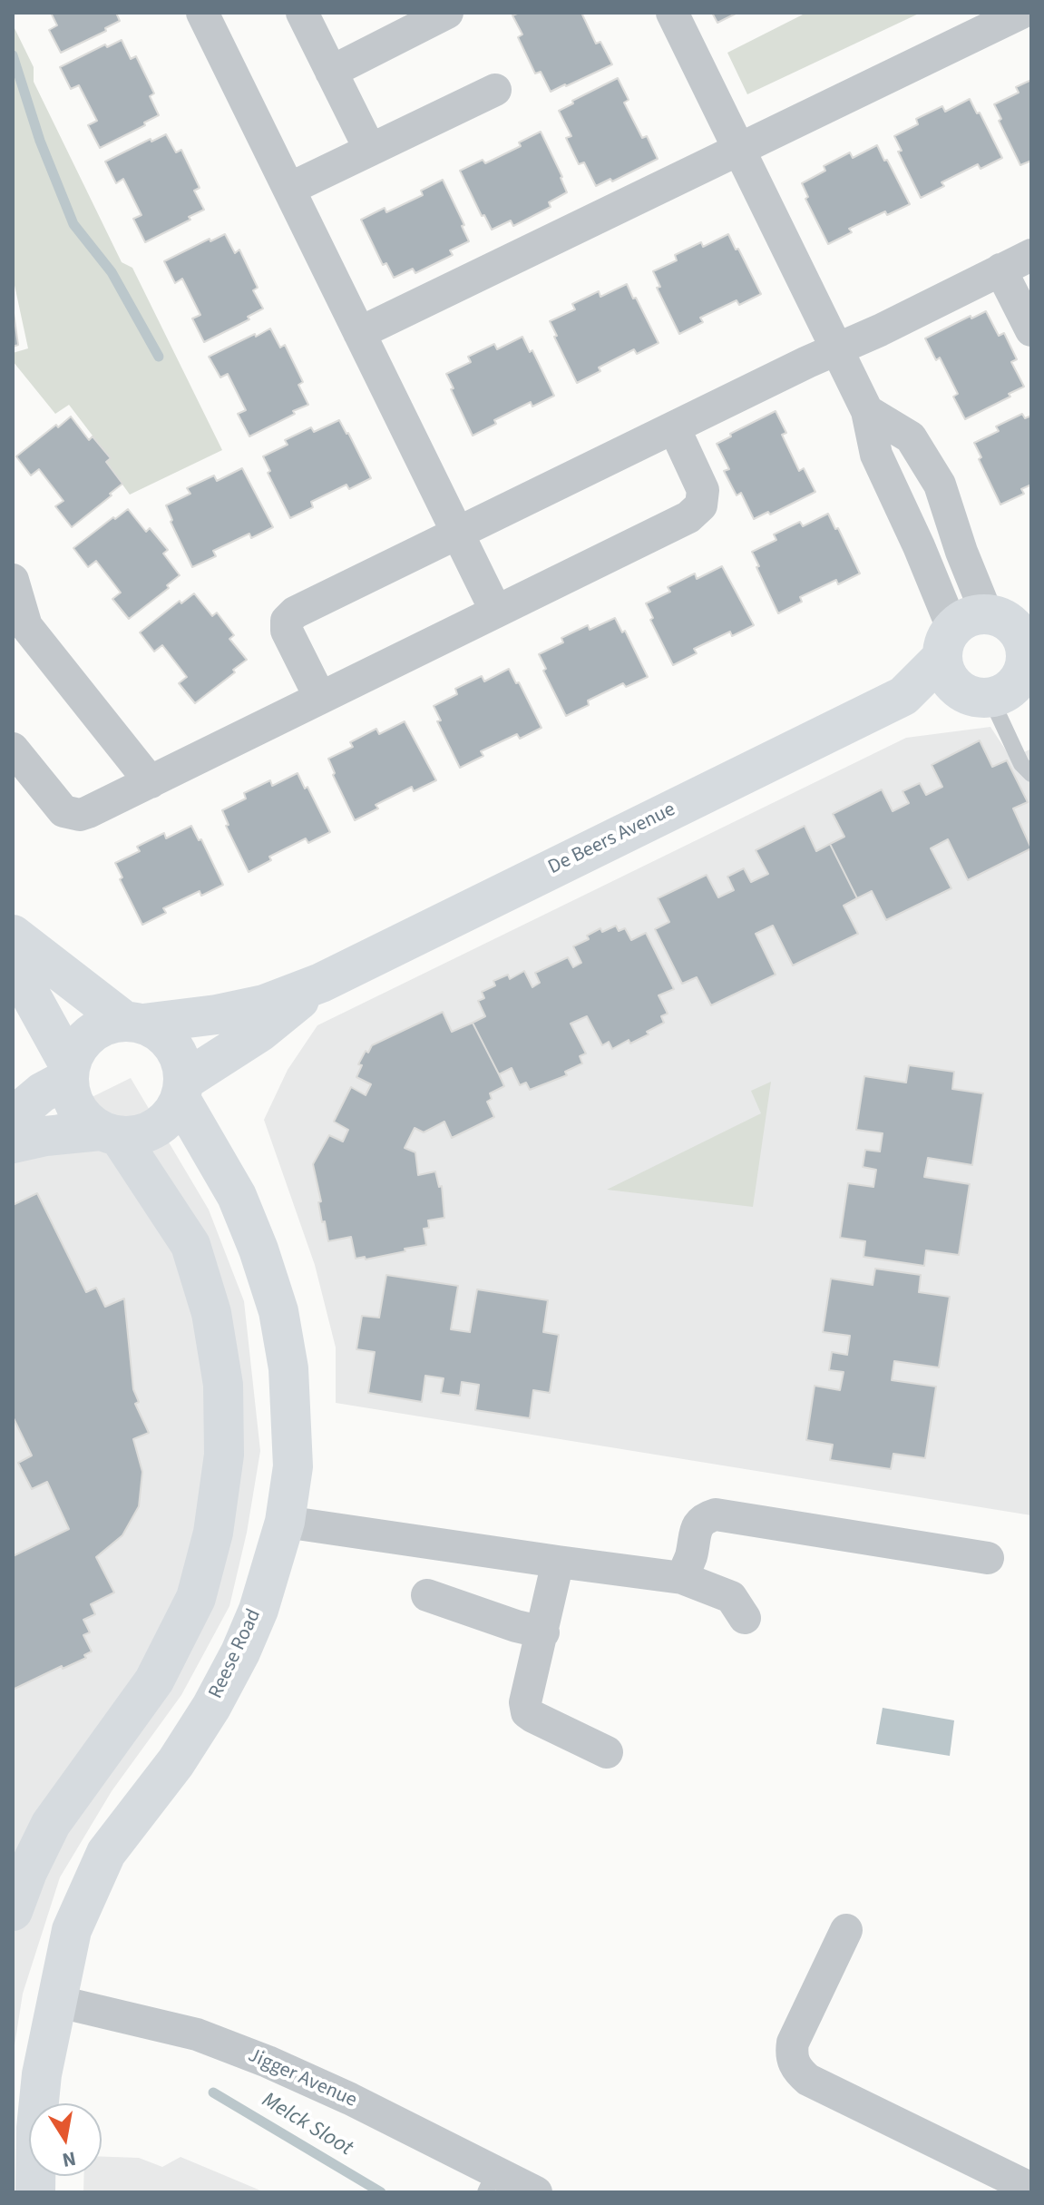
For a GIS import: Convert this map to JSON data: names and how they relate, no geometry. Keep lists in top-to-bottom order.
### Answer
{
  "streets": {
    "street": ["De Beers Avenue", "Reese Road", "Jigger Avenue"]
  },
  "crossings": [
    ["De Beers Avenue", "Reese Road"],
    ["Reese Road", "Jigger Avenue"]
  ],
  "water": ["Melck Sloot"],
  "north": "bottom"
}
